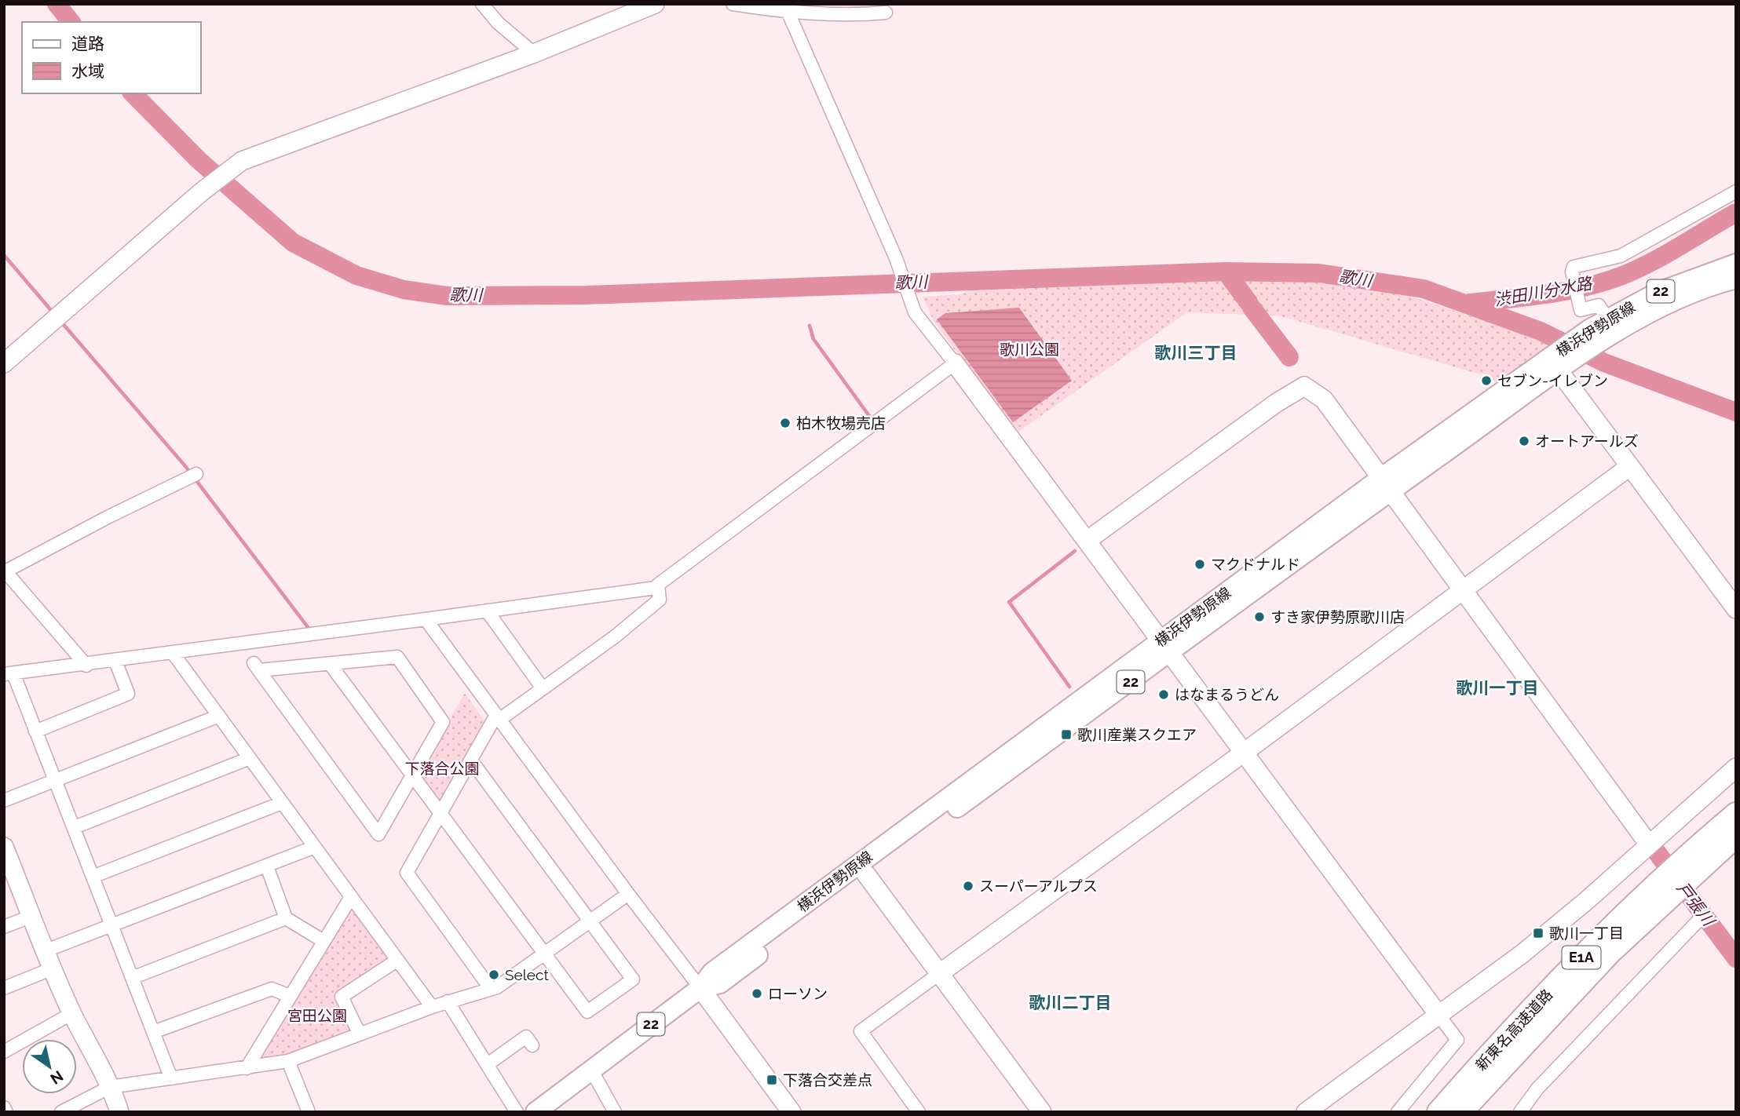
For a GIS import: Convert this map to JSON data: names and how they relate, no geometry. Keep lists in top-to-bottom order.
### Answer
{
  "streets": {
    "highway": ["E1A", "新東名高速道路"],
    "main road": ["22", "横浜伊勢原線"]
  },
  "districts": ["歌川三丁目", "歌川一丁目", "歌川二丁目"],
  "water": ["歌川", "渋田川分水路", "戸張川"],
  "parks": ["歌川公園", "下落合公園", "宮田公園"],
  "places": {
    "other": [
      "セブン-イレブン",
      "柏木牧場売店",
      "オートアールズ",
      "マクドナルド",
      "すき家伊勢原歌川店",
      "はなまるうどん",
      "スーパーアルプス",
      "Select",
      "ローソン"
    ],
    "transit": ["歌川産業スクエア", "歌川一丁目", "下落合交差点"]
  },
  "legend": ["道路", "水域"],
  "north": "bottom right"
}
